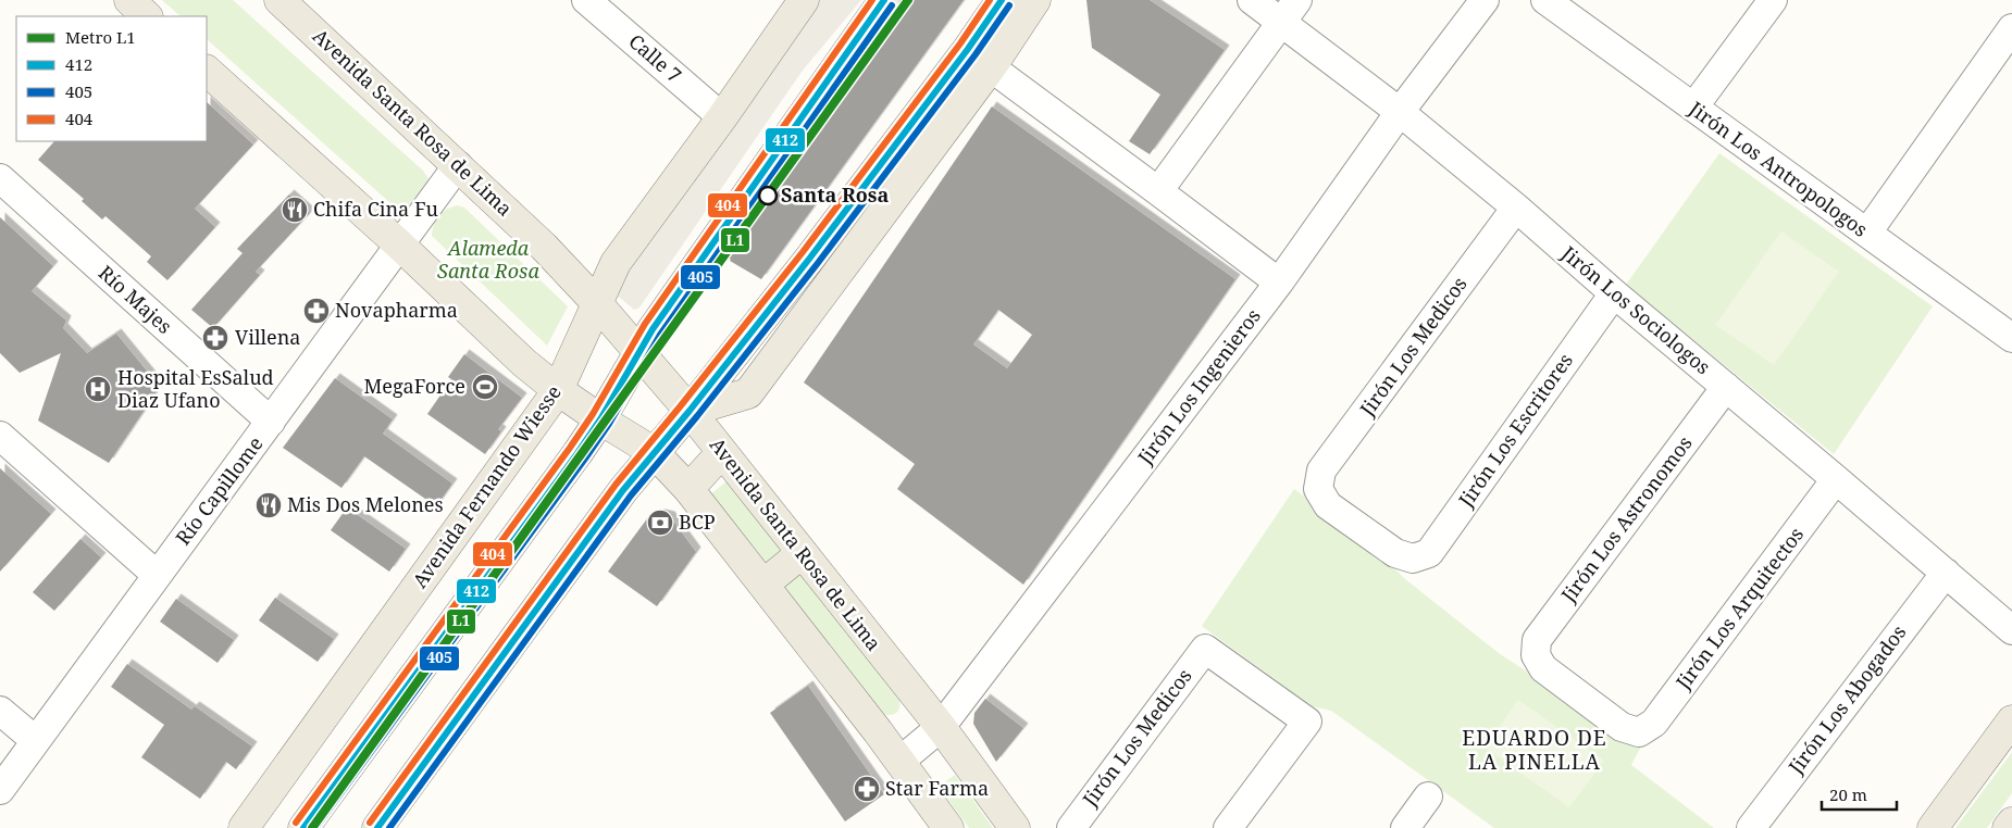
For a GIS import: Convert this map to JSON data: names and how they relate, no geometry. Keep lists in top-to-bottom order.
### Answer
{
  "streets": {
    "main road": ["Avenida Santa Rosa de Lima", "Avenida Fernando Wiesse"],
    "street": [
      "Calle 7",
      "Jirón Los Antropologos",
      "Río Majes",
      "Jirón Los Sociologos",
      "Jirón Los Medicos",
      "Jirón Los Ingenieros",
      "Jirón Los Escritores",
      "Río Capillome",
      "Jirón Los Astronomos",
      "Jirón Los Arquitectos",
      "Jirón Los Abogados"
    ]
  },
  "crossings": [
    ["Calle 7", "Avenida Fernando Wiesse"],
    ["Avenida Santa Rosa de Lima", "Jirón Los Ingenieros"],
    ["Avenida Santa Rosa de Lima", "Avenida Fernando Wiesse"],
    ["Avenida Santa Rosa de Lima", "Río Capillome"],
    ["Río Majes", "Río Capillome"],
    ["Jirón Los Sociologos", "Jirón Los Medicos"],
    ["Jirón Los Sociologos", "Jirón Los Ingenieros"],
    ["Jirón Los Sociologos", "Jirón Los Escritores"],
    ["Jirón Los Sociologos", "Jirón Los Astronomos"],
    ["Jirón Los Sociologos", "Jirón Los Arquitectos"],
    ["Jirón Los Sociologos", "Jirón Los Abogados"],
    ["Jirón Los Medicos", "Jirón Los Escritores"],
    ["Jirón Los Astronomos", "Jirón Los Arquitectos"]
  ],
  "districts": ["EDUARDO DE LA PINELLA"],
  "parks": ["Alameda Santa Rosa"],
  "places": {
    "other": ["Santa Rosa"],
    "restaurant": ["Chifa Cina Fu", "Mis Dos Melones"],
    "pharmacy": ["Novapharma", "Villena", "Star Farma"],
    "sports": ["MegaForce"],
    "hospital": ["Hospital EsSalud Diaz Ufano"],
    "bank": ["BCP"]
  },
  "lines": [
    "metro line L1",
    "transit line 412",
    "transit line 404",
    "transit line 405"
  ],
  "legend": [
    "Metro L1",
    "412",
    "405",
    "404"
  ],
  "scale_bar": "20 m"
}
